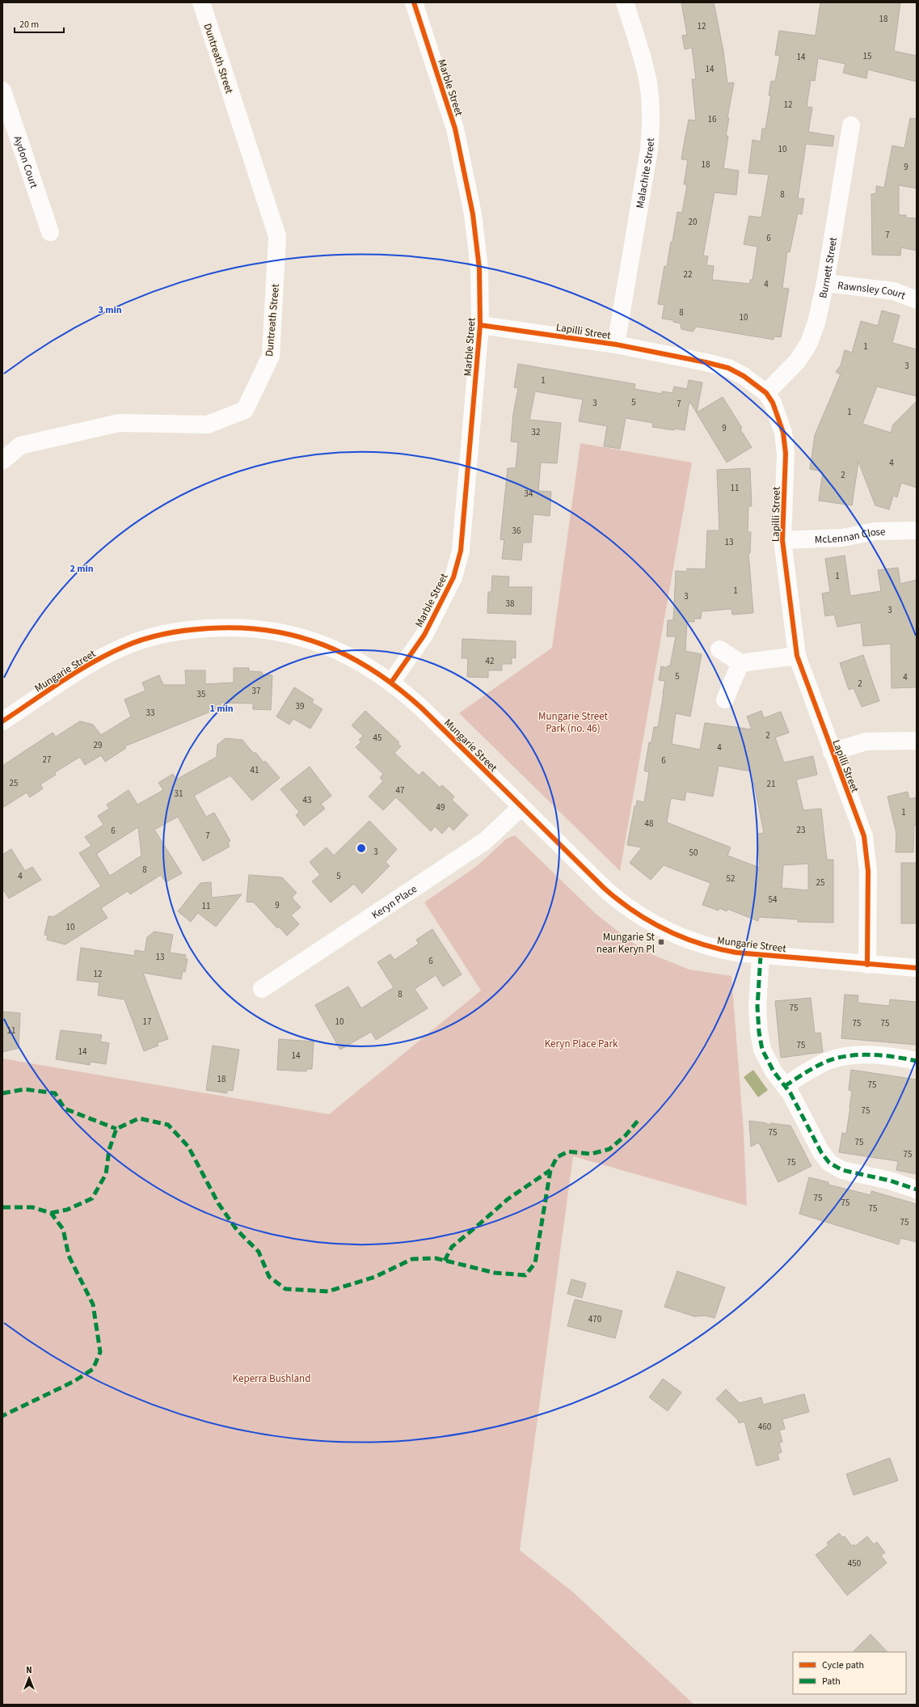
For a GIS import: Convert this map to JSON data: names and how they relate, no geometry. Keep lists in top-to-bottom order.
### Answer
{
  "streets": {
    "street": [
      "Duntreath Street",
      "Marble Street",
      "Aydon Court",
      "Malachite Street",
      "Burnett Street",
      "Rawnsley Court",
      "Lapilli Street",
      "McLennan Close",
      "Mungarie Street",
      "Keryn Place"
    ]
  },
  "crossings": [
    ["Marble Street", "Lapilli Street"],
    ["Marble Street", "Mungarie Street"],
    ["Malachite Street", "Lapilli Street"],
    ["Burnett Street", "Rawnsley Court"],
    ["Burnett Street", "Lapilli Street"],
    ["Lapilli Street", "McLennan Close"],
    ["Lapilli Street", "Mungarie Street"],
    ["Mungarie Street", "Keryn Place"]
  ],
  "parks": ["Mungarie Street Park (no. 46)", "Keryn Place Park", "Keperra Bushland"],
  "places": {
    "transit": ["Mungarie St near Keryn Pl"]
  },
  "house_numbers": [
    "18",
    "12",
    "15",
    "14",
    "14",
    "12",
    "16",
    "10",
    "18",
    "9",
    "8",
    "20",
    "7",
    "6",
    "22",
    "4",
    "8",
    "10",
    "1",
    "3",
    "1",
    "5",
    "3",
    "7",
    "1",
    "9",
    "32",
    "4",
    "2",
    "11",
    "34",
    "36",
    "13",
    "1",
    "1",
    "3",
    "38",
    "3",
    "42",
    "5",
    "4",
    "2",
    "37",
    "35",
    "39",
    "33",
    "2",
    "45",
    "29",
    "4",
    "27",
    "6",
    "41",
    "25",
    "21",
    "47",
    "31",
    "43",
    "49",
    "1",
    "48",
    "23",
    "6",
    "7",
    "3",
    "50",
    "8",
    "4",
    "5",
    "52",
    "25",
    "54",
    "9",
    "11",
    "10",
    "13",
    "6",
    "12",
    "8",
    "75",
    "17",
    "10",
    "75",
    "75",
    "11",
    "75",
    "14",
    "14",
    "18",
    "75",
    "75",
    "75",
    "75",
    "75",
    "75",
    "75",
    "75",
    "75",
    "75",
    "470",
    "460",
    "450"
  ],
  "legend": ["Cycle path", "Path"],
  "scale_bar": "20 m",
  "north": "top",
  "rings": ["3 min", "2 min", "1 min"]
}
